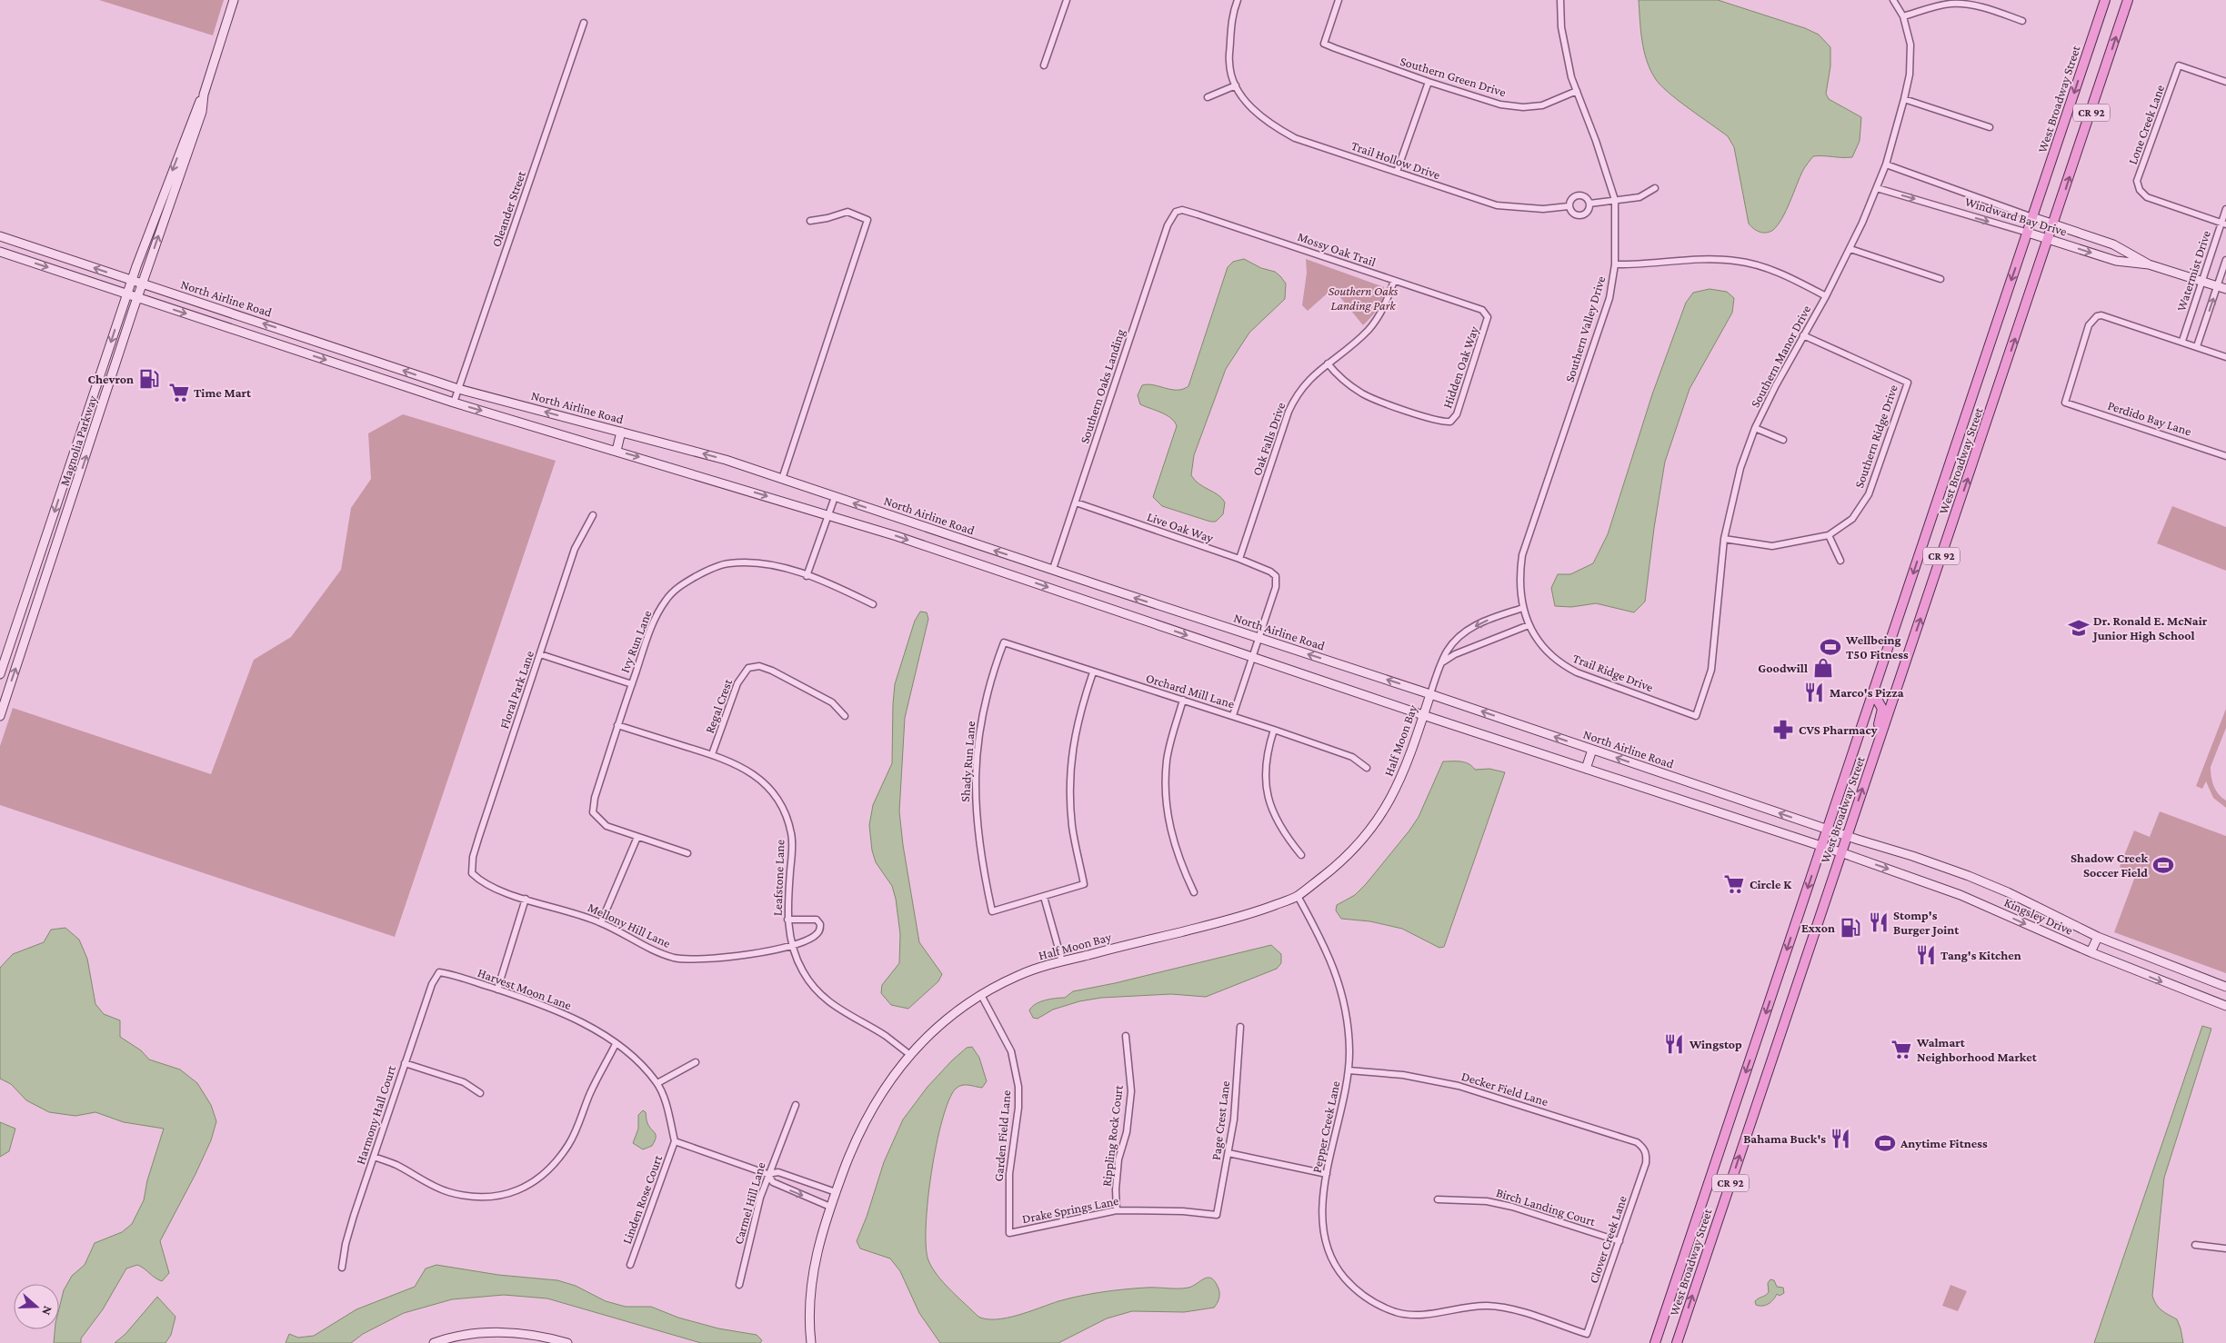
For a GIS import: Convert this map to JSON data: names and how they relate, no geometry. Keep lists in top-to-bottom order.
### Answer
{
  "streets": {
    "main road": [
      "West Broadway Street",
      "CR 92",
      "Windward Bay Drive",
      "North Airline Road",
      "Magnolia Parkway",
      "Half Moon Bay",
      "Kingsley Drive"
    ],
    "street": [
      "Southern Green Drive",
      "Lone Creek Lane",
      "Trail Hollow Drive",
      "Oleander Street",
      "Mossy Oak Trail",
      "Watermist Drive",
      "Southern Valley Drive",
      "Southern Manor Drive",
      "Hidden Oak Way",
      "Southern Oaks Landing",
      "Perdido Bay Lane",
      "Southern Ridge Drive",
      "Oak Falls Drive",
      "Live Oak Way",
      "Ivy Run Lane",
      "Trail Ridge Drive",
      "Floral Park Lane",
      "Orchard Mill Lane",
      "Regal Crest",
      "Shady Run Lane",
      "Leafstone Lane",
      "Mellony Hill Lane",
      "Harvest Moon Lane",
      "Decker Field Lane",
      "Harmony Hall Court",
      "Page Crest Lane",
      "Pepper Creek Lane",
      "Garden Field Lane",
      "Rippling Rock Court",
      "Linden Rose Court",
      "Carmel Hill Lane",
      "Birch Landing Court",
      "Drake Springs Lane",
      "Clover Creek Lane"
    ]
  },
  "crossings": [
    ["Southern Green Drive", "Southern Valley Drive"],
    ["West Broadway Street", "Windward Bay Drive"],
    ["West Broadway Street", "North Airline Road"],
    ["West Broadway Street", "Kingsley Drive"],
    ["Lone Creek Lane", "Watermist Drive"],
    ["Trail Hollow Drive", "Southern Valley Drive"],
    ["Oleander Street", "North Airline Road"],
    ["Windward Bay Drive", "Watermist Drive"],
    ["Windward Bay Drive", "Southern Manor Drive"],
    ["Mossy Oak Trail", "Hidden Oak Way"],
    ["Mossy Oak Trail", "Southern Oaks Landing"],
    ["Mossy Oak Trail", "Oak Falls Drive"],
    ["Watermist Drive", "Perdido Bay Lane"],
    ["North Airline Road", "Southern Oaks Landing"],
    ["North Airline Road", "Magnolia Parkway"],
    ["North Airline Road", "Live Oak Way"],
    ["North Airline Road", "Half Moon Bay"],
    ["North Airline Road", "Kingsley Drive"],
    ["Southern Valley Drive", "Trail Ridge Drive"],
    ["Southern Valley Drive", "Half Moon Bay"],
    ["Southern Manor Drive", "Southern Ridge Drive"],
    ["Southern Manor Drive", "Trail Ridge Drive"],
    ["Hidden Oak Way", "Oak Falls Drive"],
    ["Southern Oaks Landing", "Live Oak Way"],
    ["Oak Falls Drive", "Live Oak Way"],
    ["Ivy Run Lane", "Leafstone Lane"],
    ["Trail Ridge Drive", "Half Moon Bay"],
    ["Floral Park Lane", "Mellony Hill Lane"],
    ["Orchard Mill Lane", "Shady Run Lane"],
    ["Regal Crest", "Leafstone Lane"],
    ["Half Moon Bay", "Leafstone Lane"],
    ["Half Moon Bay", "Pepper Creek Lane"],
    ["Half Moon Bay", "Garden Field Lane"],
    ["Leafstone Lane", "Mellony Hill Lane"],
    ["Harvest Moon Lane", "Harmony Hall Court"],
    ["Harvest Moon Lane", "Linden Rose Court"],
    ["Decker Field Lane", "Pepper Creek Lane"],
    ["Decker Field Lane", "Clover Creek Lane"],
    ["Page Crest Lane", "Drake Springs Lane"],
    ["Pepper Creek Lane", "Clover Creek Lane"],
    ["Garden Field Lane", "Drake Springs Lane"],
    ["Rippling Rock Court", "Drake Springs Lane"],
    ["Birch Landing Court", "Clover Creek Lane"]
  ],
  "parks": ["Southern Oaks Landing Park"],
  "places": {
    "fuel station": ["Chevron", "Exxon"],
    "supermarket": ["Time Mart", "Circle K", "Walmart Neighborhood Market"],
    "school or university": ["Dr. Ronald E. McNair Junior High School"],
    "sports": ["Wellbeing T50 Fitness", "Shadow Creek Soccer Field", "Anytime Fitness"],
    "shop": ["Goodwill"],
    "restaurant": [
      "Marco's Pizza",
      "Stomp's Burger Joint",
      "Tang's Kitchen",
      "Wingstop",
      "Bahama Buck's"
    ],
    "pharmacy": ["CVS Pharmacy"]
  },
  "north": "right"
}
